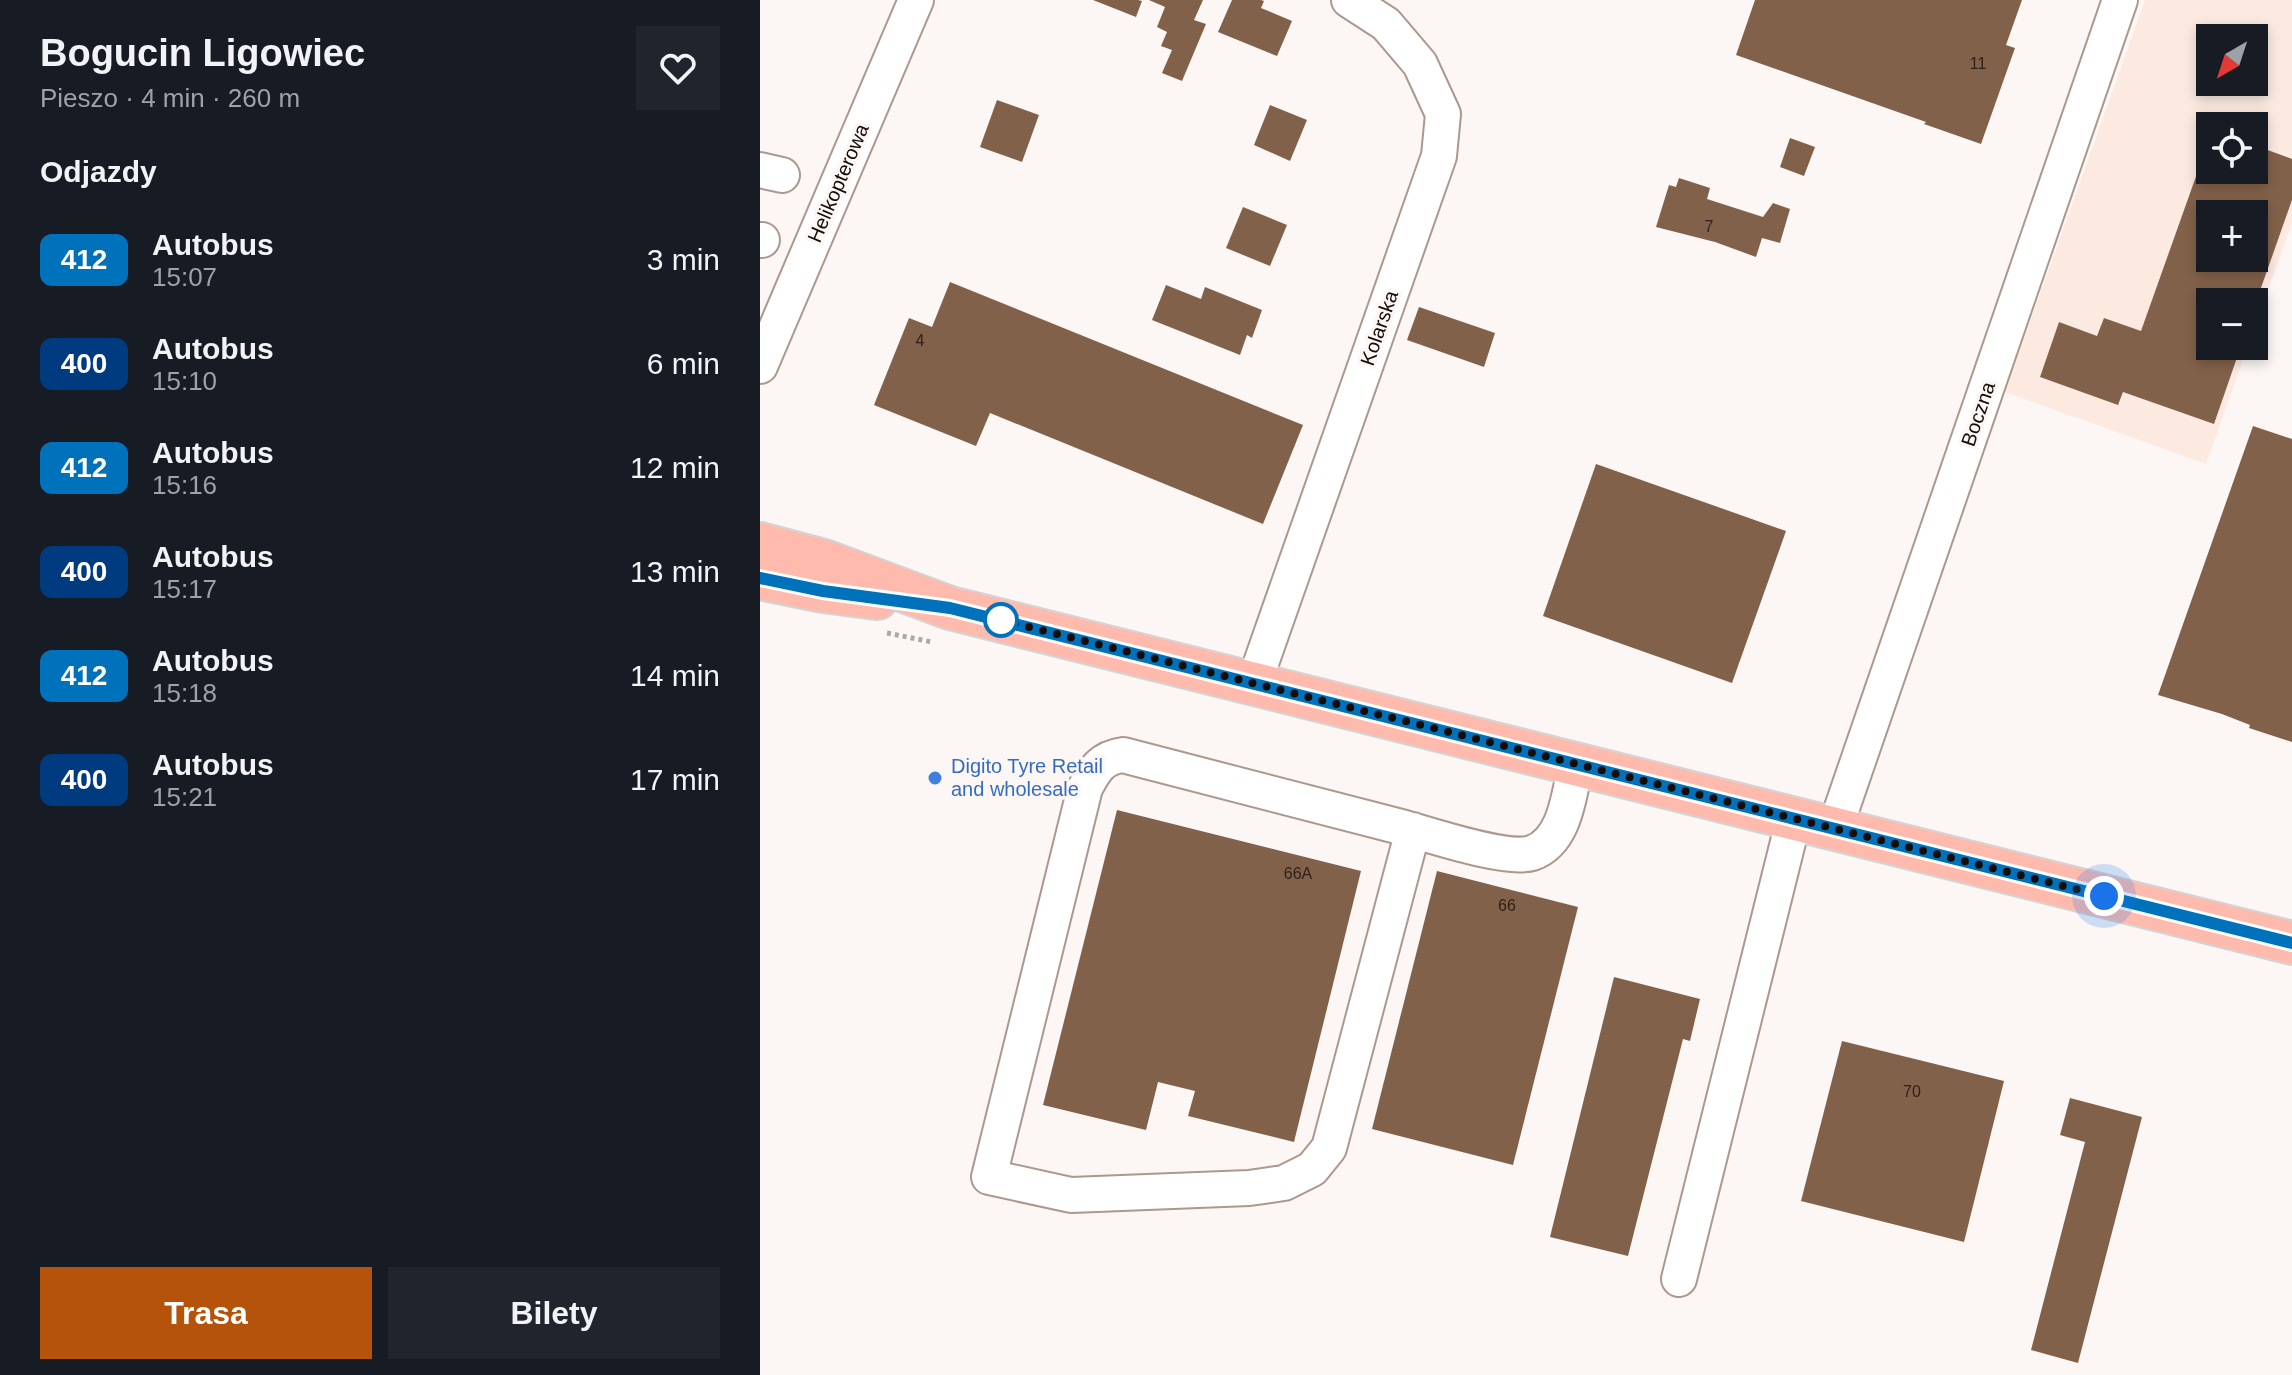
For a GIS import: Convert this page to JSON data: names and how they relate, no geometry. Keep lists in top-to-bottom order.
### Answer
{
  "streets": {
    "street": ["Helikopterowa", "Kolarska", "Boczna"]
  },
  "places": ["Digito Tyre Retail and wholesale"],
  "lines": ["bus line 412"],
  "house_numbers": [
    "11",
    "7",
    "4",
    "66A",
    "66",
    "70"
  ],
  "north": "bottom left",
  "page": {
    "heading": [
      ["Bogucin Ligowiec", "Pieszo · 4 min · 260 m"],
      "Odjazdy"
    ],
    "map_buttons": ["+", "−"],
    "list": [
      {
        "mark": "412",
        "name": "Autobus",
        "note": "15:07",
        "value": "3 min"
      },
      {
        "mark": "400",
        "name": "Autobus",
        "note": "15:10",
        "value": "6 min"
      },
      {
        "mark": "412",
        "name": "Autobus",
        "note": "15:16",
        "value": "12 min"
      },
      {
        "mark": "400",
        "name": "Autobus",
        "note": "15:17",
        "value": "13 min"
      },
      {
        "mark": "412",
        "name": "Autobus",
        "note": "15:18",
        "value": "14 min"
      },
      {
        "mark": "400",
        "name": "Autobus",
        "note": "15:21",
        "value": "17 min"
      }
    ],
    "buttons": ["Trasa", "Bilety"]
  }
}
